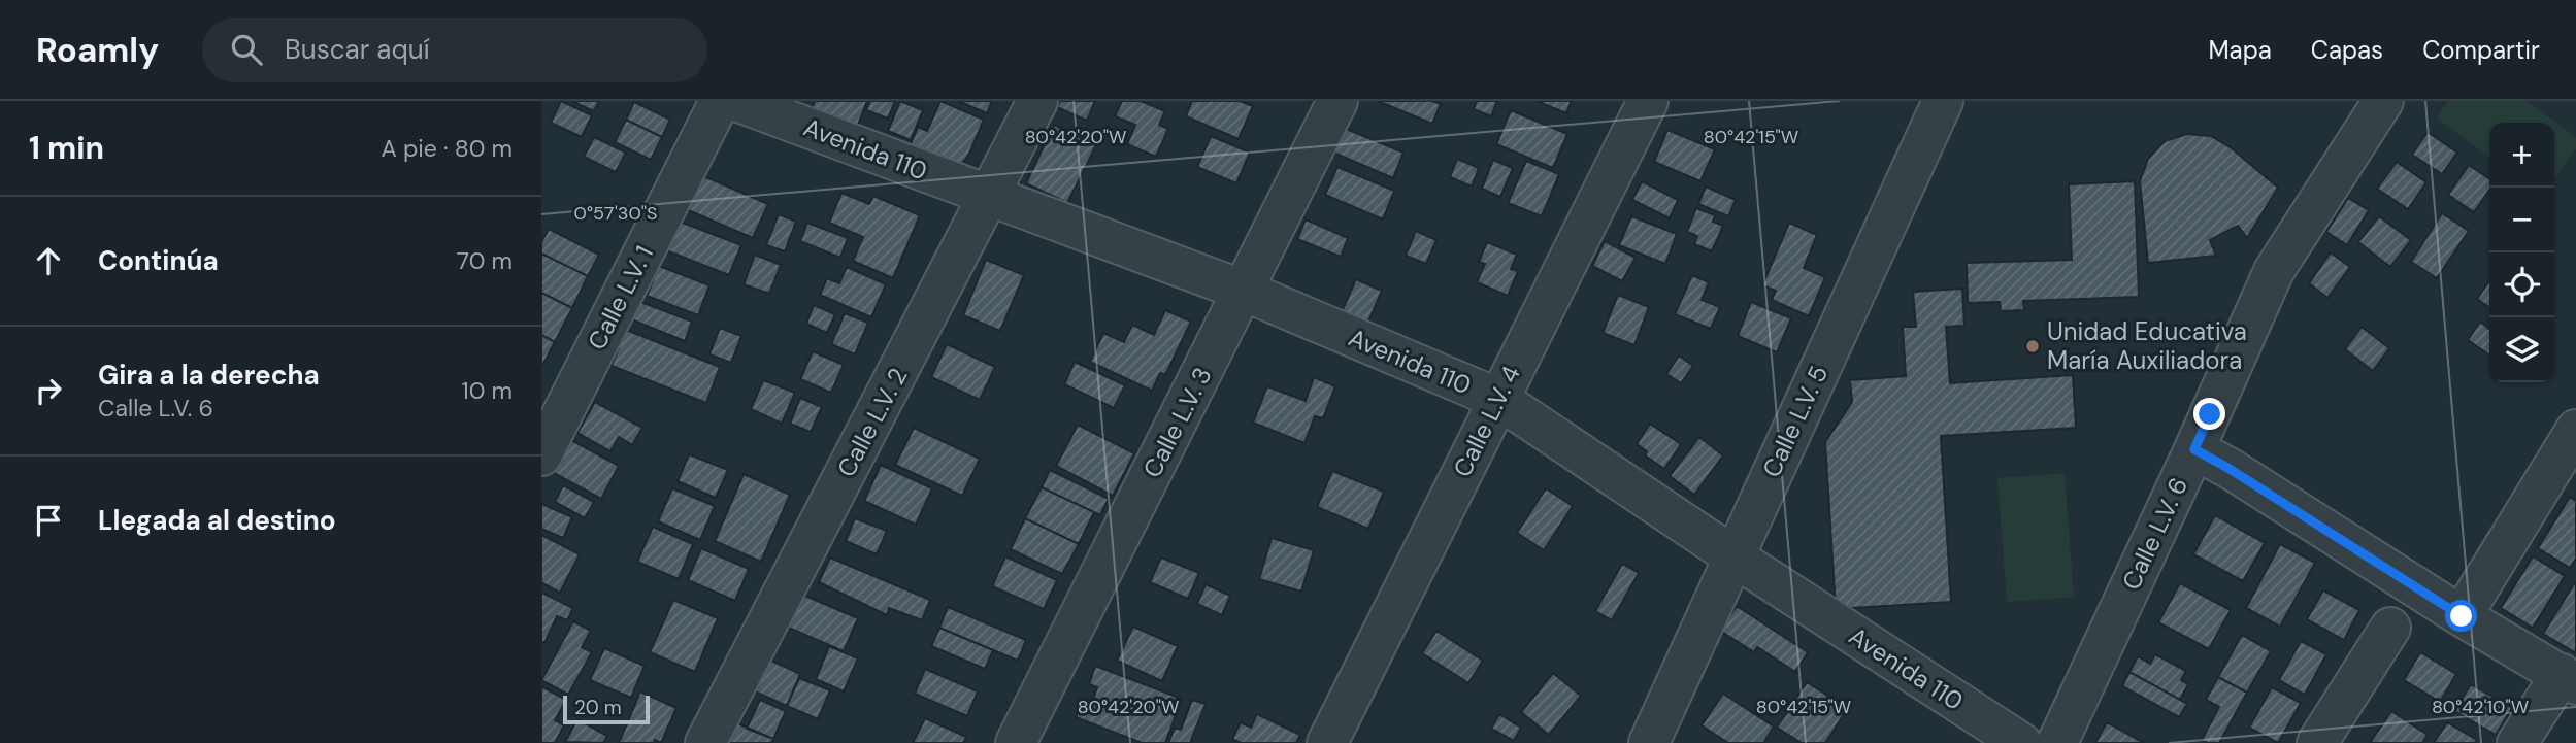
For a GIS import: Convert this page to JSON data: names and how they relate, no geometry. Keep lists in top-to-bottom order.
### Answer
{
  "streets": {
    "street": [
      "Avenida 110",
      "Calle L.V. 1",
      "Calle L.V. 4",
      "Calle L.V. 5",
      "Calle L.V. 2",
      "Calle L.V. 3",
      "Calle L.V. 6"
    ]
  },
  "crossings": [
    ["Avenida 110", "Calle L.V. 4"],
    ["Avenida 110", "Calle L.V. 5"],
    ["Avenida 110", "Calle L.V. 2"],
    ["Avenida 110", "Calle L.V. 3"]
  ],
  "places": ["Unidad Educativa María Auxiliadora"],
  "scale_bar": "20 m",
  "page": {
    "header": "Roamly",
    "search": "Buscar aquí",
    "nav": ["Mapa", "Capas", "Compartir"],
    "heading": ["1 min", "A pie · 80 m"],
    "map_buttons": ["+", "−"],
    "list": [
      ["Continúa", "70 m"],
      ["Gira a la derecha", "Calle L.V. 6", "10 m"],
      "Llegada al destino"
    ],
    "scale": "20 m"
  },
  "coordinates": [
    "80°42'20\"W",
    "80°42'15\"W",
    "0°57'30\"S",
    "80°42'10\"W"
  ]
}
